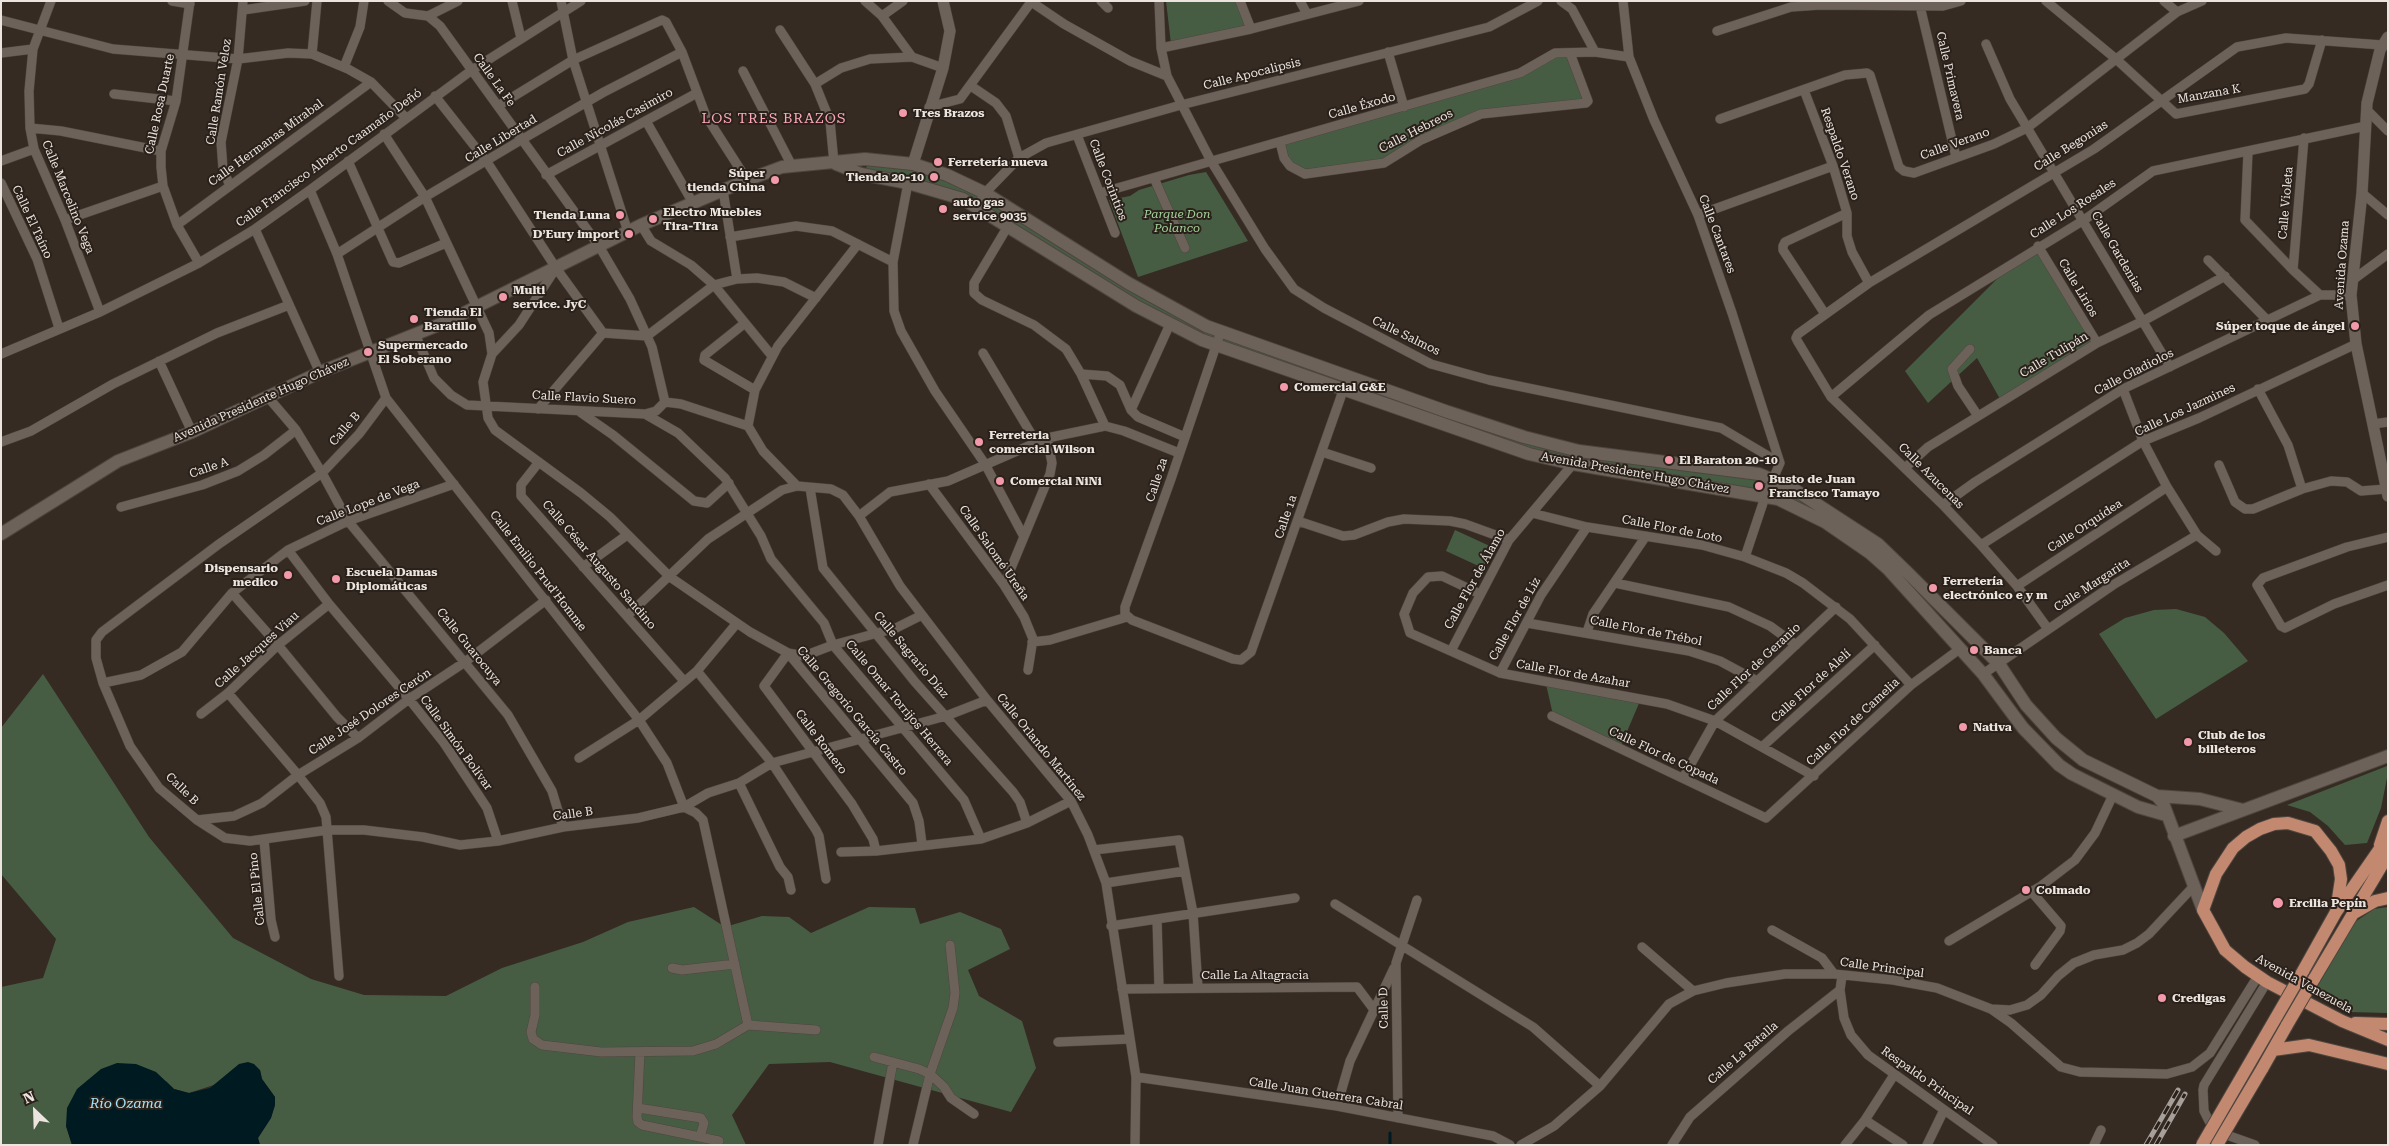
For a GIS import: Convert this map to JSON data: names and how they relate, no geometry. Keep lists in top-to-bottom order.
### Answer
{
  "streets": {
    "main road": ["Avenida Presidente Hugo Chávez", "Avenida Venezuela"],
    "street": [
      "Calle Apocalipsis",
      "Calle Primavera",
      "Calle La Fe",
      "Calle Ramón Veloz",
      "Manzana K",
      "Calle Rosa Duarte",
      "Calle Éxodo",
      "Calle Nicolás Casimiro",
      "Calle Hebreos",
      "Calle Libertad",
      "Calle Hermanas Mirabal",
      "Calle Verano",
      "Calle Begonias",
      "Respaldo Verano",
      "Calle Francisco Alberto Caamaño Deñó",
      "Calle Corintios",
      "Calle Marcelino Vega",
      "Calle Violeta",
      "Calle Los Rosales",
      "Calle El Taíno",
      "Calle Cantares",
      "Calle Gardenias",
      "Avenida Ozama",
      "Calle Lirios",
      "Calle Salmos",
      "Calle Tulipán",
      "Calle Gladiolos",
      "Calle Flavio Suero",
      "Calle Los Jazmines",
      "Calle B",
      "Calle A",
      "Calle Azucenas",
      "Calle 2a",
      "Calle Lope de Vega",
      "Calle 1a",
      "Calle Orquídea",
      "Calle Flor de Loto",
      "Calle Salomé Ureña",
      "Calle César Augusto Sandino",
      "Calle Emilio Prud'Homme",
      "Calle Flor de Álamo",
      "Calle Margarita",
      "Calle Flor de Liz",
      "Calle Flor de Trébol",
      "Calle Guarocuya",
      "Calle Jacques Viau",
      "Calle Sagrario Díaz",
      "Calle Flor de Geranio",
      "Calle Flor de Azahar",
      "Calle Flor de Alelí",
      "Calle Omar Torrijos Herrera",
      "Calle Gregorio García Castro",
      "Calle José Dolores Cerón",
      "Calle Flor de Camelia",
      "Calle Romero",
      "Calle Simón Bolívar",
      "Calle Orlando Martínez",
      "Calle Flor de Copada",
      "Calle El Pino",
      "Calle Principal",
      "Calle La Altagracia",
      "Calle D",
      "Calle La Batalla",
      "Respaldo Principal",
      "Calle Juan Guerrera Cabral"
    ]
  },
  "crossings": [
    ["Calle Apocalipsis", "Calle Corintios"],
    ["Calle Apocalipsis", "Calle Salmos"],
    ["Calle Apocalipsis", "Avenida Presidente Hugo Chávez"],
    ["Calle Primavera", "Calle Verano"],
    ["Calle La Fe", "Calle Nicolás Casimiro"],
    ["Calle La Fe", "Calle Libertad"],
    ["Calle La Fe", "Calle Francisco Alberto Caamaño Deñó"],
    ["Calle La Fe", "Avenida Presidente Hugo Chávez"],
    ["Calle Ramón Veloz", "Calle Hermanas Mirabal"],
    ["Manzana K", "Calle Verano"],
    ["Manzana K", "Calle Begonias"],
    ["Calle Rosa Duarte", "Calle Hermanas Mirabal"],
    ["Calle Rosa Duarte", "Calle Francisco Alberto Caamaño Deñó"],
    ["Calle Éxodo", "Calle Hebreos"],
    ["Calle Éxodo", "Calle Corintios"],
    ["Calle Éxodo", "Calle Cantares"],
    ["Calle Éxodo", "Calle Salmos"],
    ["Calle Libertad", "Calle Emilio Prud'Homme"],
    ["Calle Libertad", "Calle Gregorio García Castro"],
    ["Calle Verano", "Respaldo Verano"],
    ["Calle Verano", "Calle Gardenias"],
    ["Calle Begonias", "Respaldo Verano"],
    ["Calle Begonias", "Calle Gardenias"],
    ["Calle Begonias", "Avenida Ozama"],
    ["Calle Begonias", "Calle Azucenas"],
    ["Calle Francisco Alberto Caamaño Deñó", "Calle Marcelino Vega"],
    ["Calle Francisco Alberto Caamaño Deñó", "Calle El Taíno"],
    ["Calle Francisco Alberto Caamaño Deñó", "Calle Emilio Prud'Homme"],
    ["Calle Francisco Alberto Caamaño Deñó", "Calle Gregorio García Castro"],
    ["Calle Violeta", "Calle Los Rosales"],
    ["Calle Los Rosales", "Calle Gardenias"],
    ["Calle Los Rosales", "Avenida Ozama"],
    ["Calle Los Rosales", "Calle Lirios"],
    ["Calle Los Rosales", "Calle Azucenas"],
    ["Calle Cantares", "Calle Salmos"],
    ["Calle Gardenias", "Calle Tulipán"],
    ["Calle Gardenias", "Calle Gladiolos"],
    ["Avenida Ozama", "Calle Gladiolos"],
    ["Avenida Ozama", "Calle Los Jazmines"],
    ["Calle Lirios", "Calle Tulipán"],
    ["Calle Tulipán", "Calle Azucenas"],
    ["Calle Gladiolos", "Calle Azucenas"],
    ["Calle Flavio Suero", "Avenida Presidente Hugo Chávez"],
    ["Calle Flavio Suero", "Calle Omar Torrijos Herrera"],
    ["Calle Flavio Suero", "Calle Gregorio García Castro"],
    ["Avenida Presidente Hugo Chávez", "Calle 2a"],
    ["Avenida Presidente Hugo Chávez", "Calle 1a"],
    ["Avenida Presidente Hugo Chávez", "Calle Emilio Prud'Homme"],
    ["Avenida Presidente Hugo Chávez", "Calle Flor de Álamo"],
    ["Avenida Presidente Hugo Chávez", "Calle Margarita"],
    ["Avenida Presidente Hugo Chávez", "Calle Guarocuya"],
    ["Avenida Presidente Hugo Chávez", "Calle Gregorio García Castro"],
    ["Avenida Presidente Hugo Chávez", "Calle Flor de Camelia"],
    ["Calle Los Jazmines", "Calle Azucenas"],
    ["Calle B", "Calle Lope de Vega"],
    ["Calle B", "Calle Emilio Prud'Homme"],
    ["Calle B", "Calle Guarocuya"],
    ["Calle B", "Calle Sagrario Díaz"],
    ["Calle B", "Calle Omar Torrijos Herrera"],
    ["Calle B", "Calle Gregorio García Castro"],
    ["Calle B", "Calle José Dolores Cerón"],
    ["Calle B", "Calle Romero"],
    ["Calle B", "Calle Simón Bolívar"],
    ["Calle B", "Calle Orlando Martínez"],
    ["Calle B", "Calle El Pino"],
    ["Calle A", "Calle Guarocuya"],
    ["Calle Azucenas", "Calle Orquídea"],
    ["Calle Azucenas", "Calle Margarita"],
    ["Calle 2a", "Calle 1a"],
    ["Calle Lope de Vega", "Calle Emilio Prud'Homme"],
    ["Calle Lope de Vega", "Calle Guarocuya"],
    ["Calle Lope de Vega", "Calle Simón Bolívar"],
    ["Calle Flor de Loto", "Calle Flor de Álamo"],
    ["Calle Flor de Loto", "Calle Flor de Liz"],
    ["Calle Flor de Loto", "Calle Flor de Geranio"],
    ["Calle Flor de Loto", "Calle Flor de Alelí"],
    ["Calle Flor de Loto", "Calle Flor de Camelia"],
    ["Calle César Augusto Sandino", "Calle Gregorio García Castro"],
    ["Calle Emilio Prud'Homme", "Calle José Dolores Cerón"],
    ["Calle Flor de Álamo", "Calle Flor de Azahar"],
    ["Calle Flor de Liz", "Calle Flor de Trébol"],
    ["Calle Flor de Liz", "Calle Flor de Azahar"],
    ["Calle Flor de Trébol", "Calle Flor de Geranio"],
    ["Calle Guarocuya", "Calle José Dolores Cerón"],
    ["Calle Jacques Viau", "Calle Simón Bolívar"],
    ["Calle Sagrario Díaz", "Calle Orlando Martínez"],
    ["Calle Flor de Geranio", "Calle Flor de Azahar"],
    ["Calle Flor de Geranio", "Calle Flor de Copada"],
    ["Calle Flor de Azahar", "Calle Flor de Alelí"],
    ["Calle Flor de Azahar", "Calle Flor de Camelia"],
    ["Calle Gregorio García Castro", "Calle Romero"],
    ["Calle José Dolores Cerón", "Calle Simón Bolívar"],
    ["Calle Flor de Camelia", "Calle Flor de Copada"],
    ["Calle Orlando Martínez", "Calle La Altagracia"],
    ["Calle Orlando Martínez", "Calle Juan Guerrera Cabral"],
    ["Calle Principal", "Avenida Venezuela"],
    ["Calle Principal", "Respaldo Principal"],
    ["Calle D", "Calle Juan Guerrera Cabral"],
    ["Calle La Batalla", "Respaldo Principal"]
  ],
  "districts": ["LOS TRES BRAZOS"],
  "water": ["Río Ozama"],
  "parks": ["Parque Don Polanco"],
  "places": [
    "Tres Brazos",
    "Ferretería nueva",
    "Tienda 20-10",
    "Súper tienda China",
    "auto gas service 9035",
    "Tienda Luna",
    "Electro Muebles Tira-Tira",
    "D’Eury import",
    "Multi service. JyC",
    "Tienda El Baratillo",
    "Súper toque de ángel",
    "Supermercado El Soberano",
    "Comercial G&E",
    "Ferreteria comercial Wilson",
    "El Baraton 20-10",
    "Comercial NiNi",
    "Busto de Juan Francisco Tamayo",
    "Dispensario medico",
    "Escuela Damas Diplomáticas",
    "Ferretería electrónico e y m",
    "Banca",
    "Nativa",
    "Club de los billeteros",
    "Colmado",
    "Ercilia Pepín",
    "Credigas"
  ],
  "north": "top left"
}
